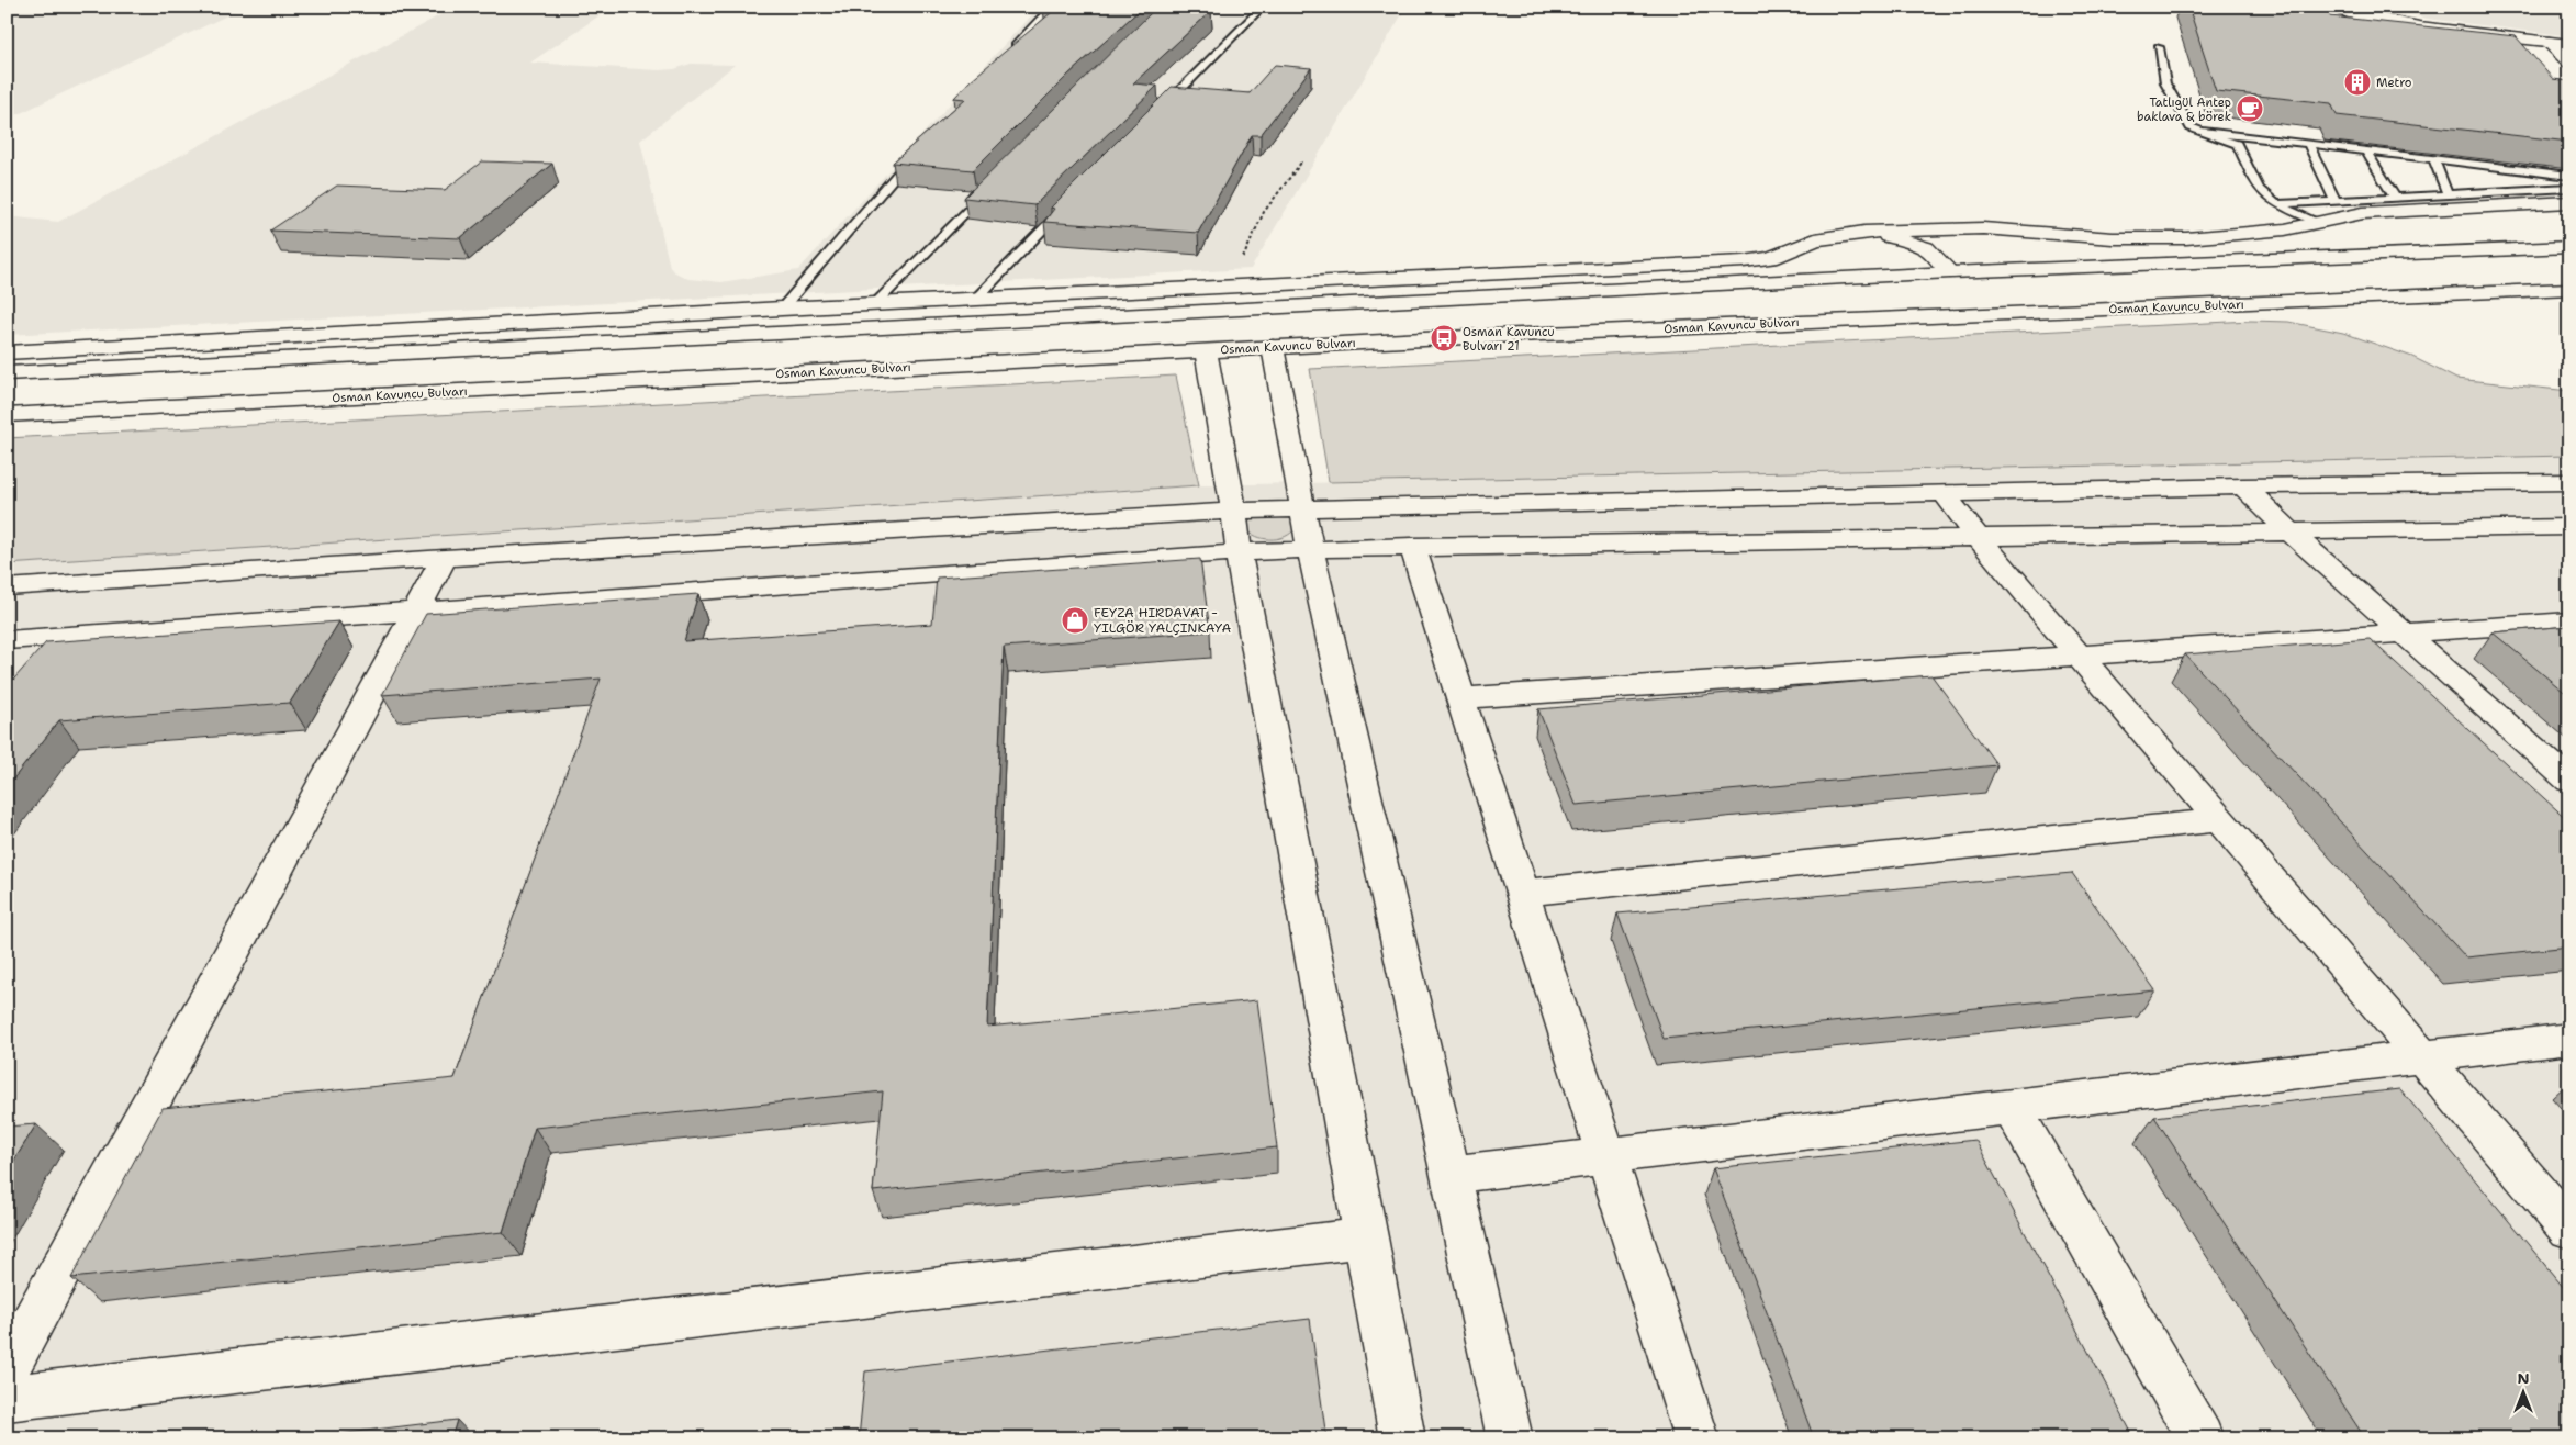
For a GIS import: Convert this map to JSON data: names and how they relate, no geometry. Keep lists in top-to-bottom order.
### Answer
{
  "streets": {
    "main road": ["Osman Kavuncu Bulvarı"]
  },
  "places": {
    "building": ["Metro"],
    "cafe": ["Tatlıgül Antep baklava & börek"],
    "bus stop": ["Osman Kavuncu Bulvarı 21"],
    "shop": ["FEYZA HIRDAVAT - YILGÖR YALÇINKAYA"]
  },
  "north": "top"
}
